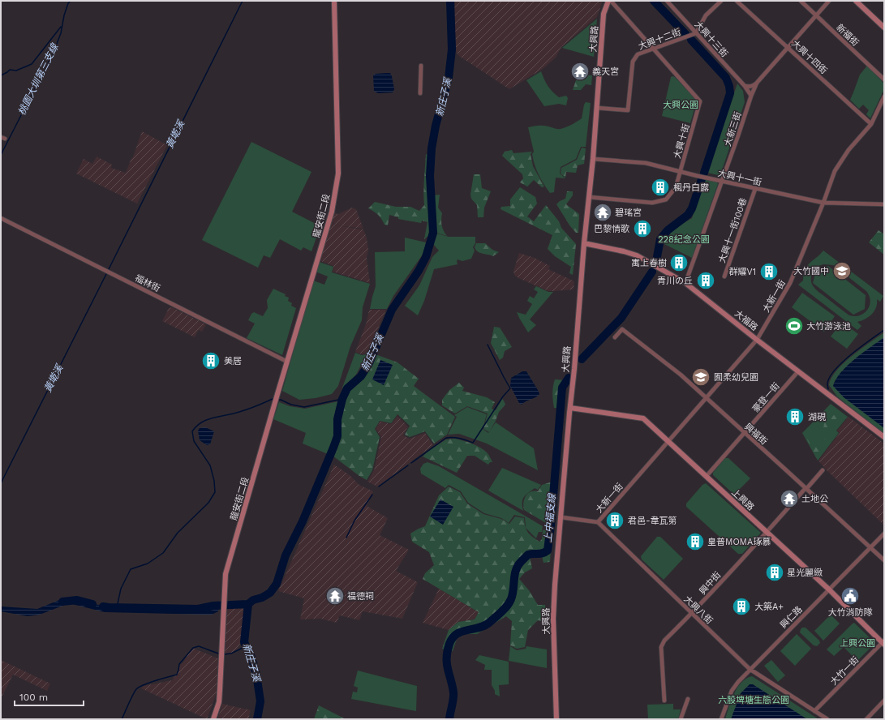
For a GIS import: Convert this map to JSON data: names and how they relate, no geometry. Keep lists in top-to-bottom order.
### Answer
{
  "streets": {
    "street": [
      "新福街",
      "大興路",
      "大興十二街",
      "大興十三街",
      "大興十四街",
      "大新三街",
      "大興十街",
      "大興十一街",
      "龍安街二段",
      "大興十一街100巷",
      "福林街",
      "大新一街",
      "大福路",
      "豪登一街",
      "興福街",
      "上興路",
      "興中街",
      "大興八街",
      "興仁路",
      "大竹一街"
    ]
  },
  "crossings": [
    ["新福街", "大新三街"],
    ["大興路", "大興十二街"],
    ["大興路", "大興十街"],
    ["大興路", "大興十一街"],
    ["大興路", "大福路"],
    ["大興路", "上興路"],
    ["大興十二街", "大興十三街"],
    ["大興十二街", "大興十街"],
    ["大興十三街", "大新三街"],
    ["大興十四街", "大新三街"],
    ["大興十四街", "大新一街"],
    ["大新三街", "大興十一街"],
    ["大新三街", "大福路"],
    ["大興十街", "大興十一街"],
    ["大興十一街", "大興十一街100巷"],
    ["大興十一街", "大新一街"],
    ["龍安街二段", "福林街"],
    ["大新一街", "大福路"],
    ["大新一街", "興福街"],
    ["大新一街", "上興路"],
    ["大新一街", "大興八街"],
    ["大福路", "豪登一街"],
    ["豪登一街", "興福街"],
    ["豪登一街", "上興路"],
    ["興福街", "興中街"],
    ["興福街", "興仁路"],
    ["上興路", "興中街"],
    ["上興路", "興仁路"],
    ["上興路", "大竹一街"],
    ["興中街", "大興八街"],
    ["大興八街", "興仁路"],
    ["大興八街", "大竹一街"]
  ],
  "water": [
    "桃園大圳第三支線",
    "新庄子溪",
    "黃墘溪",
    "上中福支線"
  ],
  "parks": [
    "大興公園",
    "228紀念公園",
    "上興公園",
    "六股埤塘生態公園"
  ],
  "places": {
    "temple": [
      "義天宮",
      "碧瑤宮",
      "土地公",
      "福德祠"
    ],
    "building": [
      "楓丹白露",
      "巴黎情歌",
      "寓上春樹",
      "群耀V1",
      "青川の丘",
      "美居",
      "湖硯",
      "君邑-韋瓦第",
      "皇普MOMA琢慕",
      "星光麗緻",
      "大築A+"
    ],
    "school or university": ["大竹國中", "囿柔幼兒園"],
    "sports": ["大竹游泳池"],
    "public building": ["大竹消防隊"]
  },
  "scale_bar": "100 m"
}
